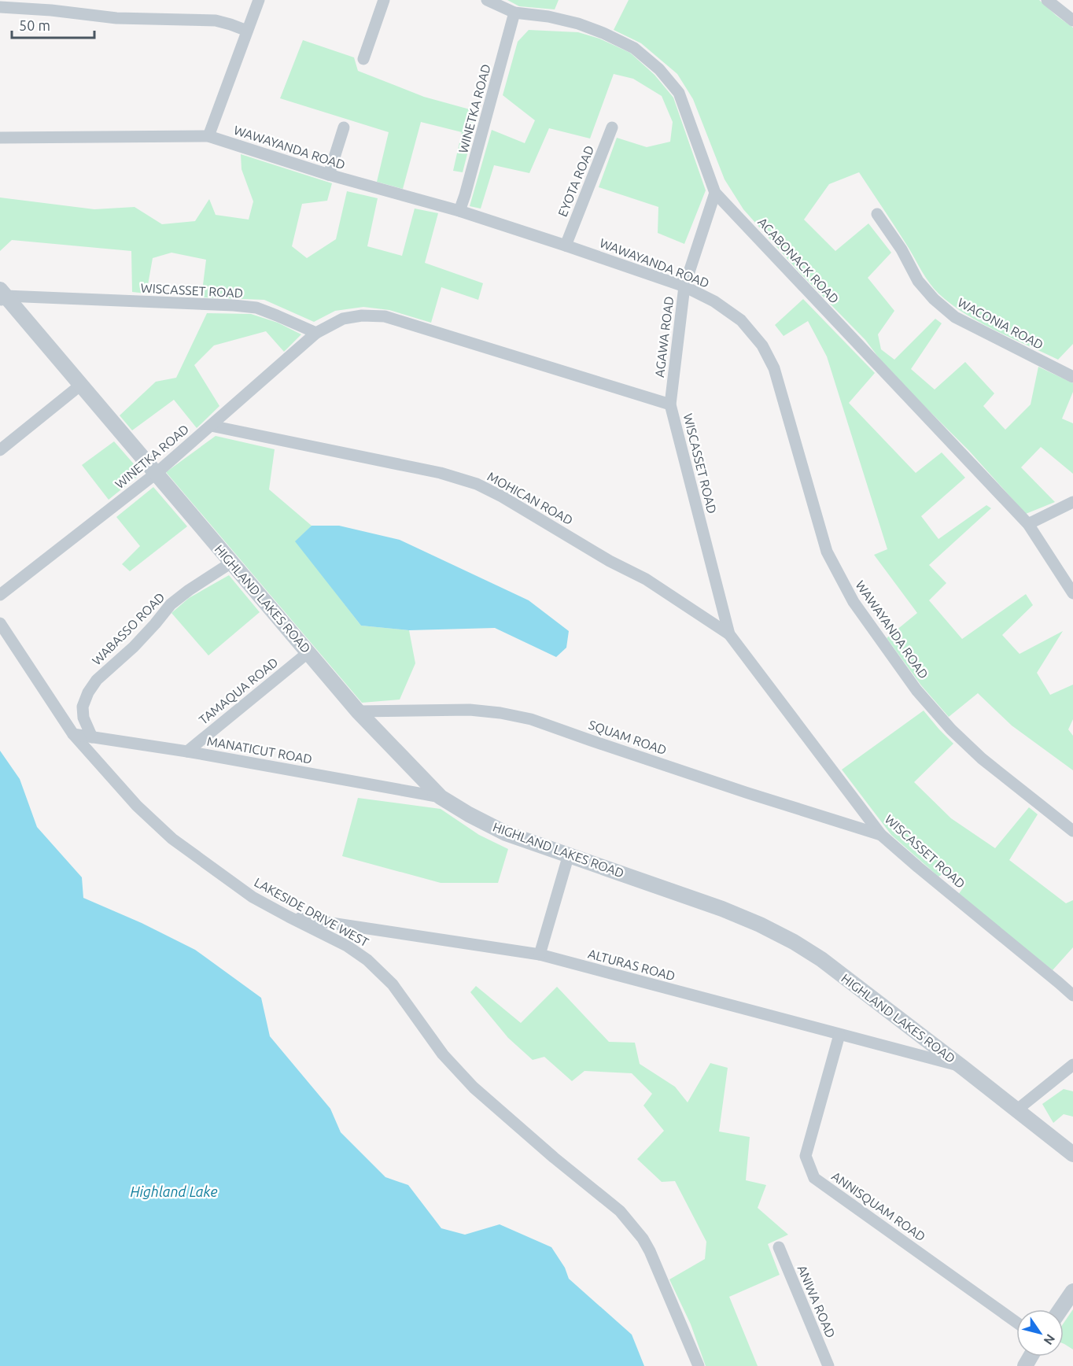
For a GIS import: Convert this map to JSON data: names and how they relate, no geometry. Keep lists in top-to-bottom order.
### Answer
{
  "streets": {
    "street": [
      "WINETKA ROAD",
      "WAWAYANDA ROAD",
      "EYOTA ROAD",
      "ACABONACK ROAD",
      "WISCASSET ROAD",
      "WACONIA ROAD",
      "AGAWA ROAD",
      "MOHICAN ROAD",
      "HIGHLAND LAKES ROAD",
      "WABASSO ROAD",
      "TAMAQUA ROAD",
      "SQUAM ROAD",
      "MANATICUT ROAD",
      "LAKESIDE DRIVE WEST",
      "ALTURAS ROAD",
      "ANNISQUAM ROAD",
      "ANIWA ROAD"
    ]
  },
  "crossings": [
    ["WINETKA ROAD", "WAWAYANDA ROAD"],
    ["WINETKA ROAD", "ACABONACK ROAD"],
    ["WINETKA ROAD", "WISCASSET ROAD"],
    ["WINETKA ROAD", "MOHICAN ROAD"],
    ["WINETKA ROAD", "HIGHLAND LAKES ROAD"],
    ["WAWAYANDA ROAD", "EYOTA ROAD"],
    ["WAWAYANDA ROAD", "AGAWA ROAD"],
    ["ACABONACK ROAD", "AGAWA ROAD"],
    ["WISCASSET ROAD", "AGAWA ROAD"],
    ["WISCASSET ROAD", "MOHICAN ROAD"],
    ["WISCASSET ROAD", "HIGHLAND LAKES ROAD"],
    ["WISCASSET ROAD", "SQUAM ROAD"],
    ["HIGHLAND LAKES ROAD", "WABASSO ROAD"],
    ["HIGHLAND LAKES ROAD", "TAMAQUA ROAD"],
    ["HIGHLAND LAKES ROAD", "SQUAM ROAD"],
    ["HIGHLAND LAKES ROAD", "MANATICUT ROAD"],
    ["HIGHLAND LAKES ROAD", "ALTURAS ROAD"],
    ["WABASSO ROAD", "MANATICUT ROAD"],
    ["TAMAQUA ROAD", "MANATICUT ROAD"],
    ["MANATICUT ROAD", "LAKESIDE DRIVE WEST"],
    ["LAKESIDE DRIVE WEST", "ALTURAS ROAD"],
    ["ALTURAS ROAD", "ANNISQUAM ROAD"]
  ],
  "water": ["Highland Lake"],
  "scale_bar": "50 m",
  "north": "bottom right"
}
